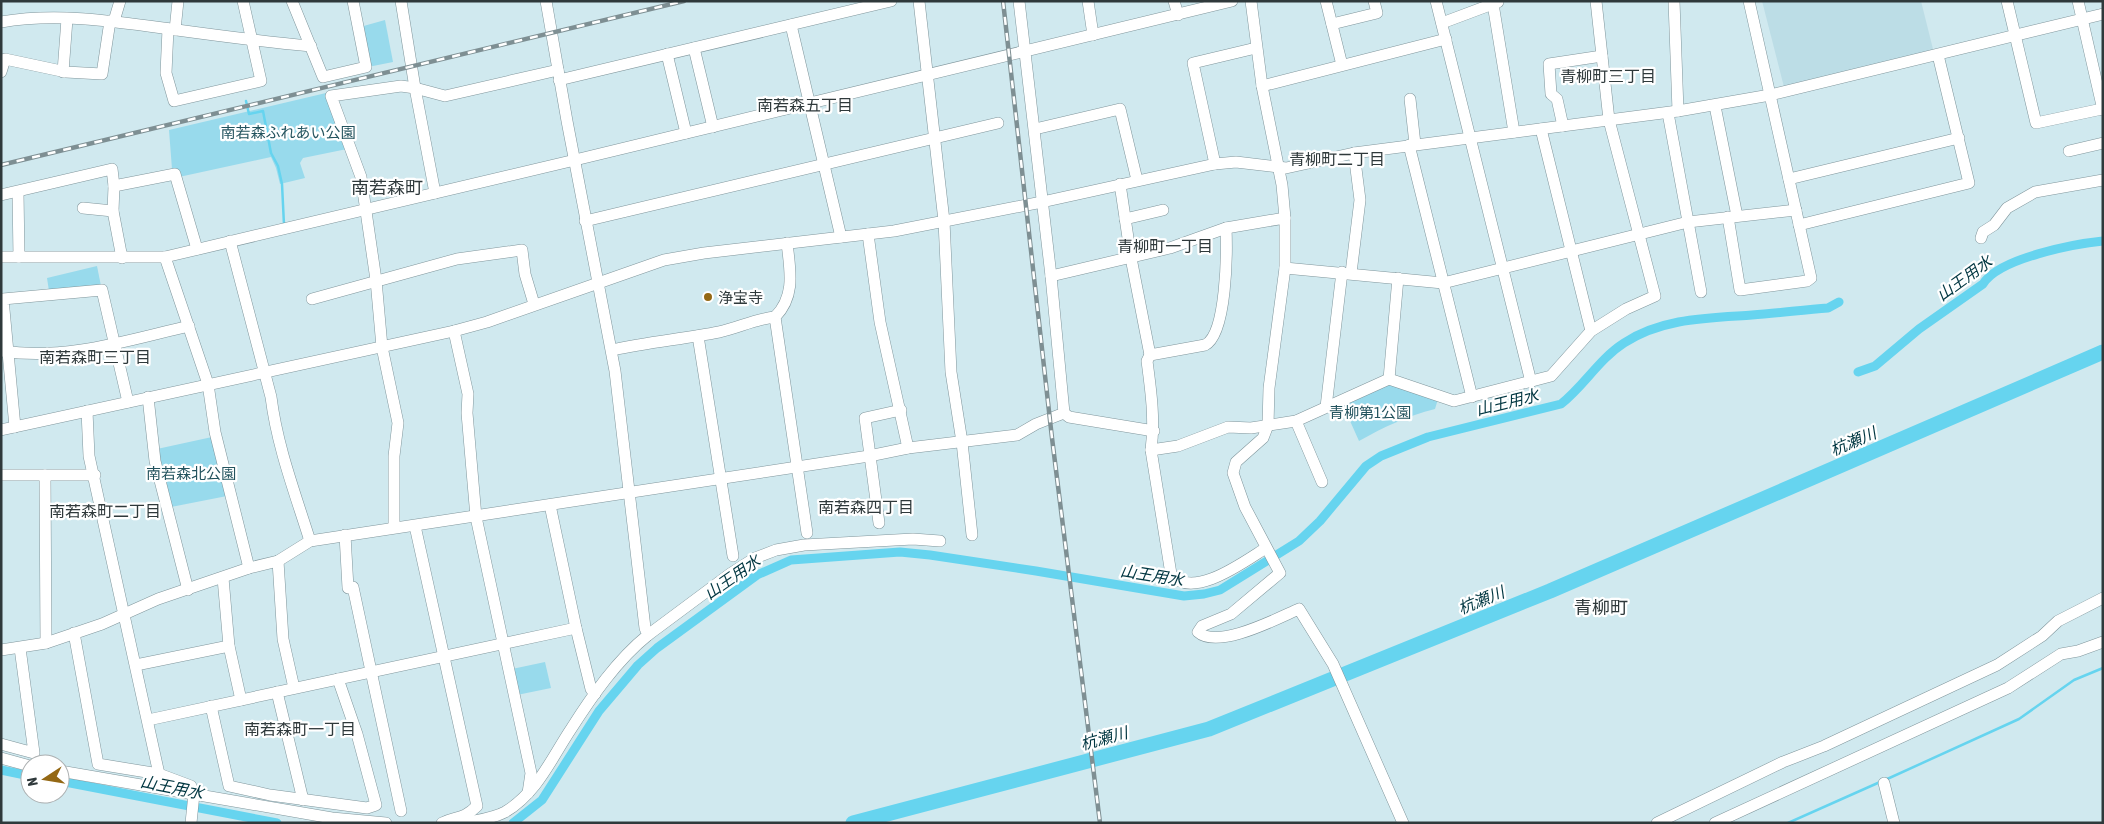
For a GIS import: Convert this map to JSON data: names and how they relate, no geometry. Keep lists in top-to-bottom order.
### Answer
{
  "districts": [
    "青柳町三丁目",
    "南若森五丁目",
    "青柳町二丁目",
    "南若森町",
    "青柳町一丁目",
    "南若森町三丁目",
    "南若森四丁目",
    "南若森町二丁目",
    "青柳町",
    "南若森町一丁目"
  ],
  "water": ["山王用水", "杭瀬川"],
  "parks": ["南若森ふれあい公園", "青柳第1公園", "南若森北公園"],
  "places": ["浄宝寺"],
  "north": "left"
}
